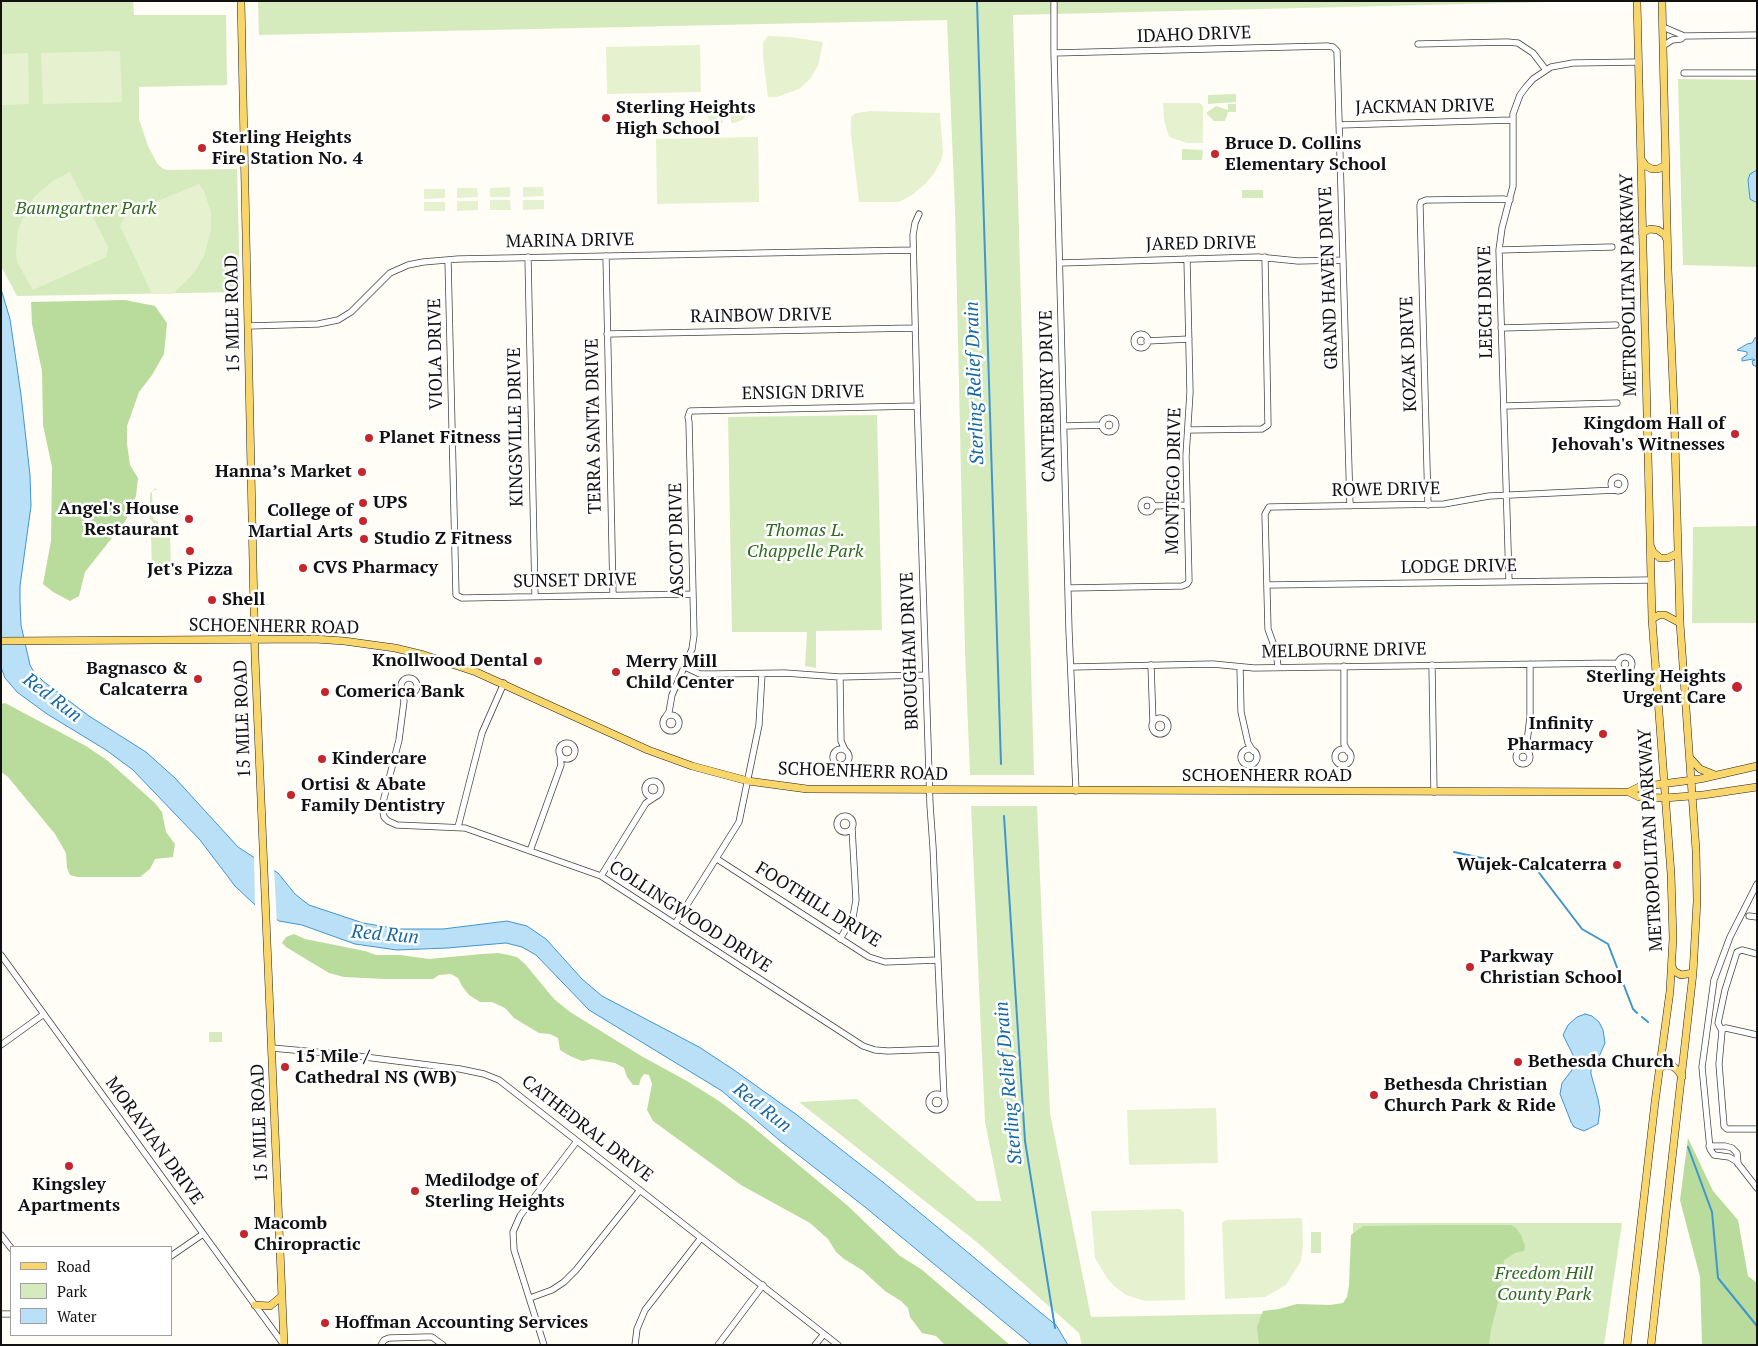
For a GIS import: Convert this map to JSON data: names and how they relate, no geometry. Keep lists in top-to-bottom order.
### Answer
{
  "streets": {
    "main road": ["METROPOLITAN PARKWAY", "15 MILE ROAD", "SCHOENHERR ROAD"],
    "street": [
      "IDAHO DRIVE",
      "JACKMAN DRIVE",
      "MARINA DRIVE",
      "JARED DRIVE",
      "GRAND HAVEN DRIVE",
      "LEECH DRIVE",
      "RAINBOW DRIVE",
      "VIOLA DRIVE",
      "KOZAK DRIVE",
      "ENSIGN DRIVE",
      "CANTERBURY DRIVE",
      "TERRA SANTA DRIVE",
      "KINGSVILLE DRIVE",
      "MONTEGO DRIVE",
      "ROWE DRIVE",
      "ASCOT DRIVE",
      "LODGE DRIVE",
      "SUNSET DRIVE",
      "BROUGHAM DRIVE",
      "MELBOURNE DRIVE",
      "FOOTHILL DRIVE",
      "COLLINGWOOD DRIVE",
      "CATHEDRAL DRIVE",
      "MORAVIAN DRIVE"
    ]
  },
  "crossings": [
    ["IDAHO DRIVE", "GRAND HAVEN DRIVE"],
    ["IDAHO DRIVE", "CANTERBURY DRIVE"],
    ["JACKMAN DRIVE", "GRAND HAVEN DRIVE"],
    ["JACKMAN DRIVE", "LEECH DRIVE"],
    ["MARINA DRIVE", "15 MILE ROAD"],
    ["MARINA DRIVE", "VIOLA DRIVE"],
    ["MARINA DRIVE", "TERRA SANTA DRIVE"],
    ["MARINA DRIVE", "KINGSVILLE DRIVE"],
    ["MARINA DRIVE", "BROUGHAM DRIVE"],
    ["JARED DRIVE", "GRAND HAVEN DRIVE"],
    ["JARED DRIVE", "CANTERBURY DRIVE"],
    ["JARED DRIVE", "MONTEGO DRIVE"],
    ["GRAND HAVEN DRIVE", "ROWE DRIVE"],
    ["METROPOLITAN PARKWAY", "LEECH DRIVE"],
    ["METROPOLITAN PARKWAY", "LODGE DRIVE"],
    ["METROPOLITAN PARKWAY", "SCHOENHERR ROAD"],
    ["LEECH DRIVE", "KOZAK DRIVE"],
    ["LEECH DRIVE", "ROWE DRIVE"],
    ["LEECH DRIVE", "LODGE DRIVE"],
    ["15 MILE ROAD", "SCHOENHERR ROAD"],
    ["15 MILE ROAD", "CATHEDRAL DRIVE"],
    ["15 MILE ROAD", "MORAVIAN DRIVE"],
    ["RAINBOW DRIVE", "TERRA SANTA DRIVE"],
    ["RAINBOW DRIVE", "BROUGHAM DRIVE"],
    ["VIOLA DRIVE", "SUNSET DRIVE"],
    ["KOZAK DRIVE", "ROWE DRIVE"],
    ["ENSIGN DRIVE", "ASCOT DRIVE"],
    ["ENSIGN DRIVE", "BROUGHAM DRIVE"],
    ["CANTERBURY DRIVE", "MONTEGO DRIVE"],
    ["CANTERBURY DRIVE", "SCHOENHERR ROAD"],
    ["CANTERBURY DRIVE", "MELBOURNE DRIVE"],
    ["TERRA SANTA DRIVE", "SUNSET DRIVE"],
    ["KINGSVILLE DRIVE", "SUNSET DRIVE"],
    ["ROWE DRIVE", "LODGE DRIVE"],
    ["ASCOT DRIVE", "SUNSET DRIVE"],
    ["SCHOENHERR ROAD", "BROUGHAM DRIVE"],
    ["BROUGHAM DRIVE", "FOOTHILL DRIVE"],
    ["BROUGHAM DRIVE", "COLLINGWOOD DRIVE"]
  ],
  "water": ["Sterling Relief Drain", "Red Run"],
  "parks": ["Baumgartner Park", "Thomas L. Chappelle Park", "Freedom Hill County Park"],
  "places": [
    "Sterling Heights High School",
    "Sterling Heights Fire Station No. 4",
    "Bruce D. Collins Elementary School",
    "Kingdom Hall of Jehovah's Witnesses",
    "Planet Fitness",
    "Hanna’s Market",
    "UPS",
    "Angel's House Restaurant",
    "College of Martial Arts",
    "Studio Z Fitness",
    "Jet's Pizza",
    "CVS Pharmacy",
    "Shell",
    "Knollwood Dental",
    "Merry Mill Child Center",
    "Bagnasco & Calcaterra",
    "Sterling Heights Urgent Care",
    "Comerica Bank",
    "Infinity Pharmacy",
    "Kindercare",
    "Ortisi & Abate Family Dentistry",
    "Wujek-Calcaterra",
    "Parkway Christian School",
    "Bethesda Church",
    "15 Mile / Cathedral NS (WB)",
    "Bethesda Christian Church Park & Ride",
    "Kingsley Apartments",
    "Medilodge of Sterling Heights",
    "Macomb Chiropractic",
    "Hoffman Accounting Services"
  ],
  "legend": ["Road", "Park", "Water"]
}
